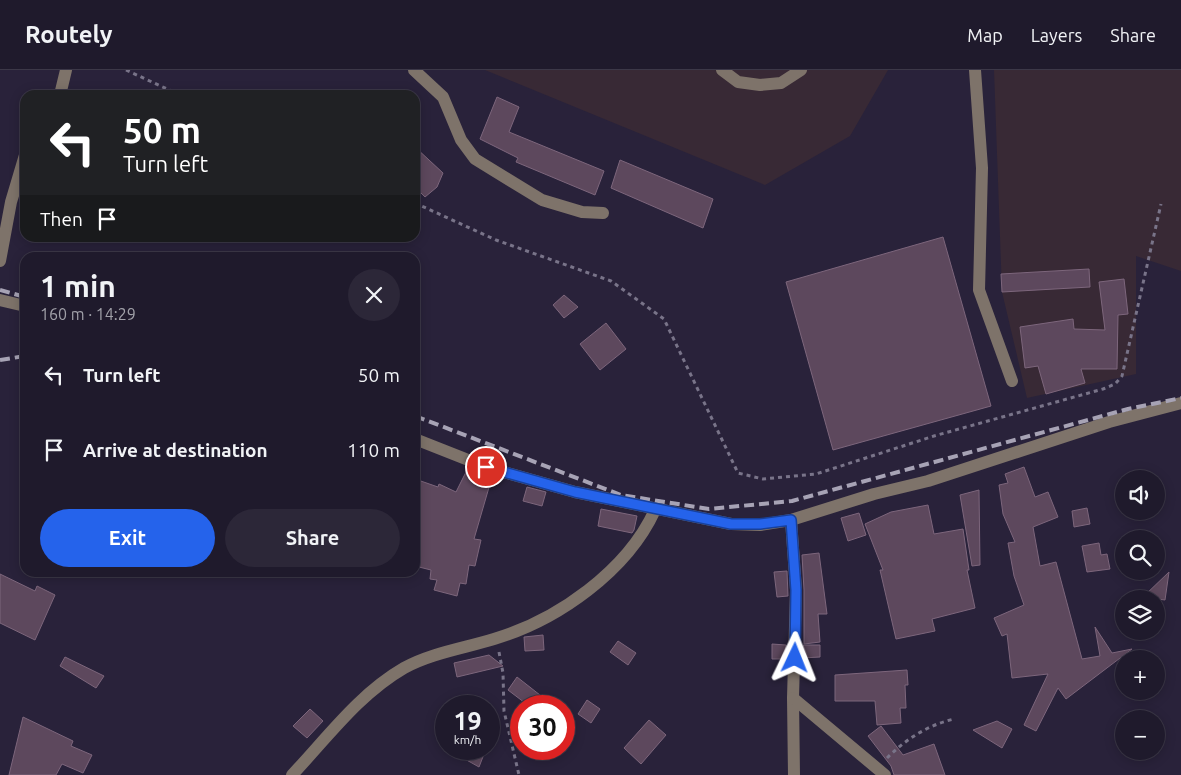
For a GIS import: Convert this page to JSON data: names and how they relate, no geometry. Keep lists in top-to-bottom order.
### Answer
{
  "page": {
    "header": "Routely",
    "nav": ["Map", "Layers", "Share"],
    "turn": ["50 m", "Turn left"],
    "then": "Then",
    "heading": ["1 min", "160 m · 14:29"],
    "list": [
      {
        "name": "Turn left",
        "value": "50 m"
      },
      {
        "name": "Arrive at destination",
        "value": "110 m"
      }
    ],
    "map_buttons": ["+", "−"],
    "buttons": ["Exit", "Share"],
    "speed": "19 km/h",
    "limit": "30"
  }
}
